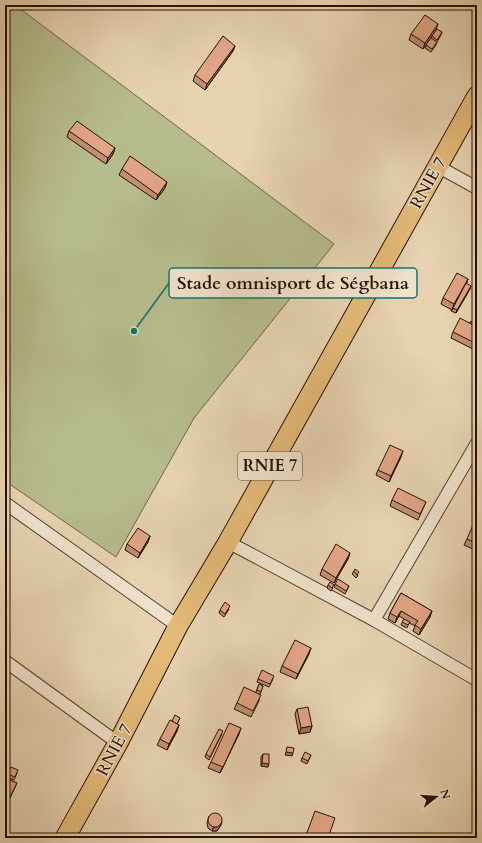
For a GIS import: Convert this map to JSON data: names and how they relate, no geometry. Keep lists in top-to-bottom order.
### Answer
{
  "streets": {
    "main road": ["RNIE 7"]
  },
  "places": ["Stade omnisport de Ségbana"],
  "north": "right"
}
